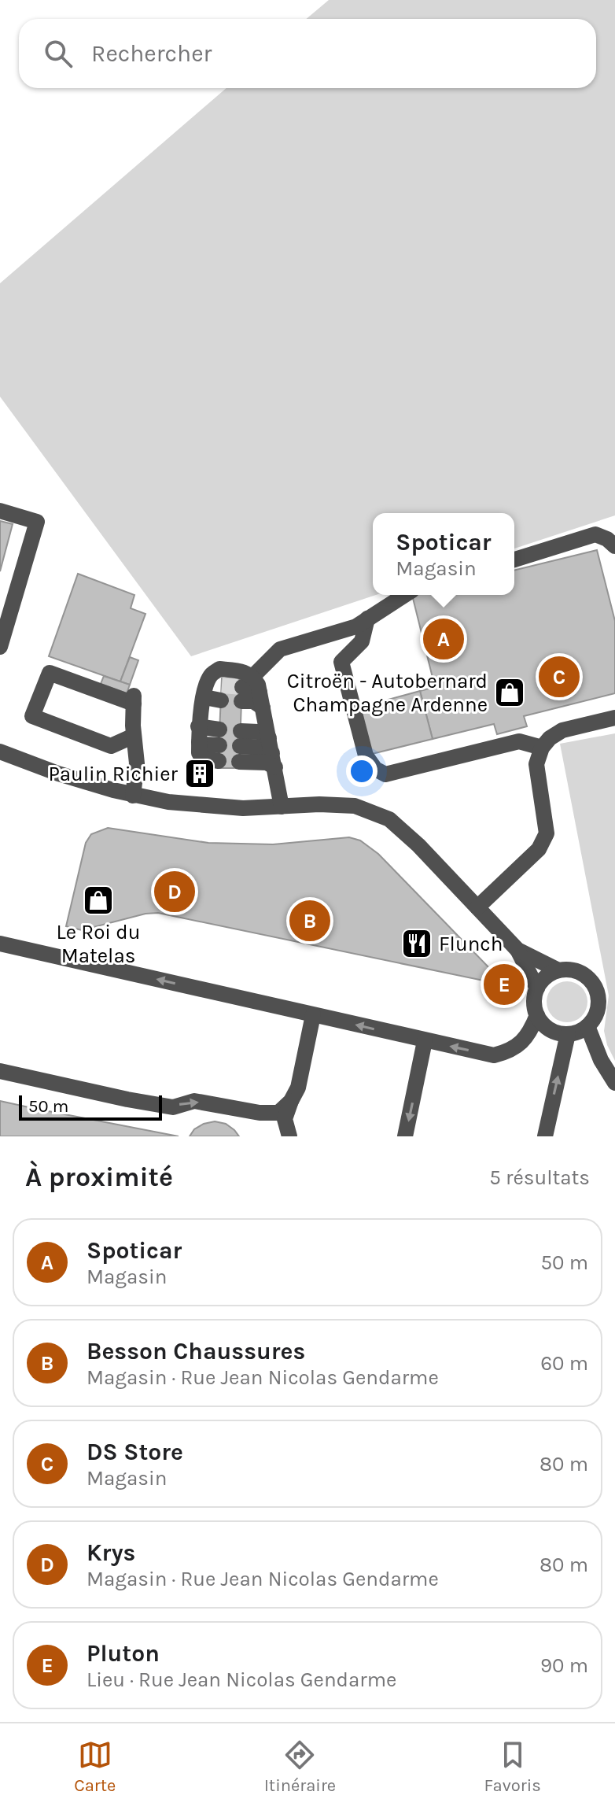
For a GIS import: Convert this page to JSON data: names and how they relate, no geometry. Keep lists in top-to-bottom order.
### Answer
{
  "places": {
    "shop": ["Citroën - Autobernard Champagne Ardenne", "Le Roi du Matelas"],
    "building": ["Paulin Richier"],
    "restaurant": ["Flunch"]
  },
  "scale_bar": "50 m",
  "page": {
    "search": "Rechercher",
    "popup": ["Spoticar", "Magasin"],
    "pins": [
      "A",
      "C",
      "D",
      "B",
      "E"
    ],
    "scale": "50 m",
    "heading": ["À proximité", "5 résultats"],
    "list": [
      {
        "mark": "A",
        "name": "Spoticar",
        "note": "Magasin",
        "value": "50 m"
      },
      {
        "mark": "B",
        "name": "Besson Chaussures",
        "note": "Magasin · Rue Jean Nicolas Gendarme",
        "value": "60 m"
      },
      {
        "mark": "C",
        "name": "DS Store",
        "note": "Magasin",
        "value": "80 m"
      },
      {
        "mark": "D",
        "name": "Krys",
        "note": "Magasin · Rue Jean Nicolas Gendarme",
        "value": "80 m"
      },
      {
        "mark": "E",
        "name": "Pluton",
        "note": "Lieu · Rue Jean Nicolas Gendarme",
        "value": "90 m"
      }
    ],
    "nav": ["Carte", "Itinéraire", "Favoris"]
  }
}
